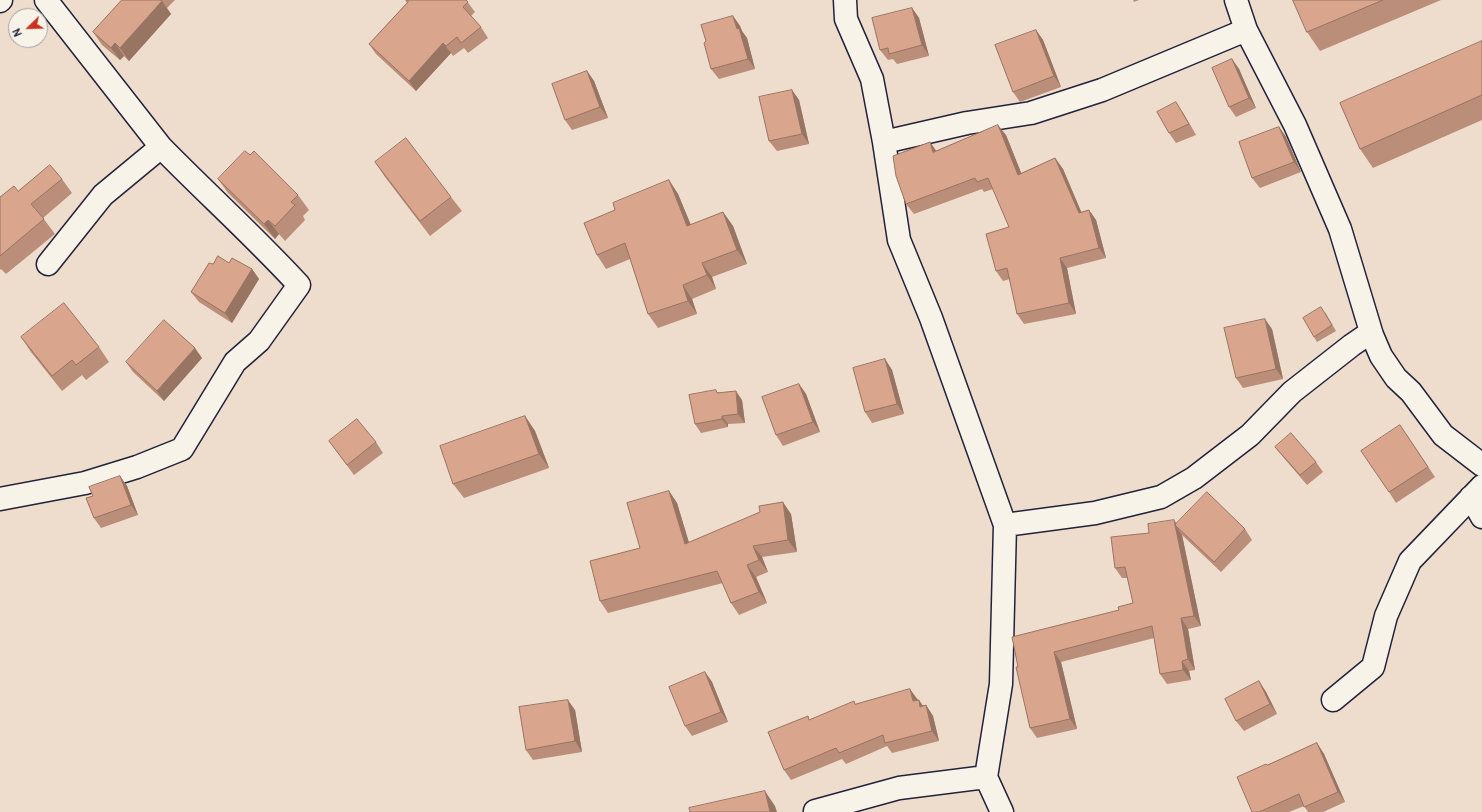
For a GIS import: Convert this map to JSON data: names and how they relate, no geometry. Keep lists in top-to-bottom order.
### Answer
{
  "north": "bottom left"
}
